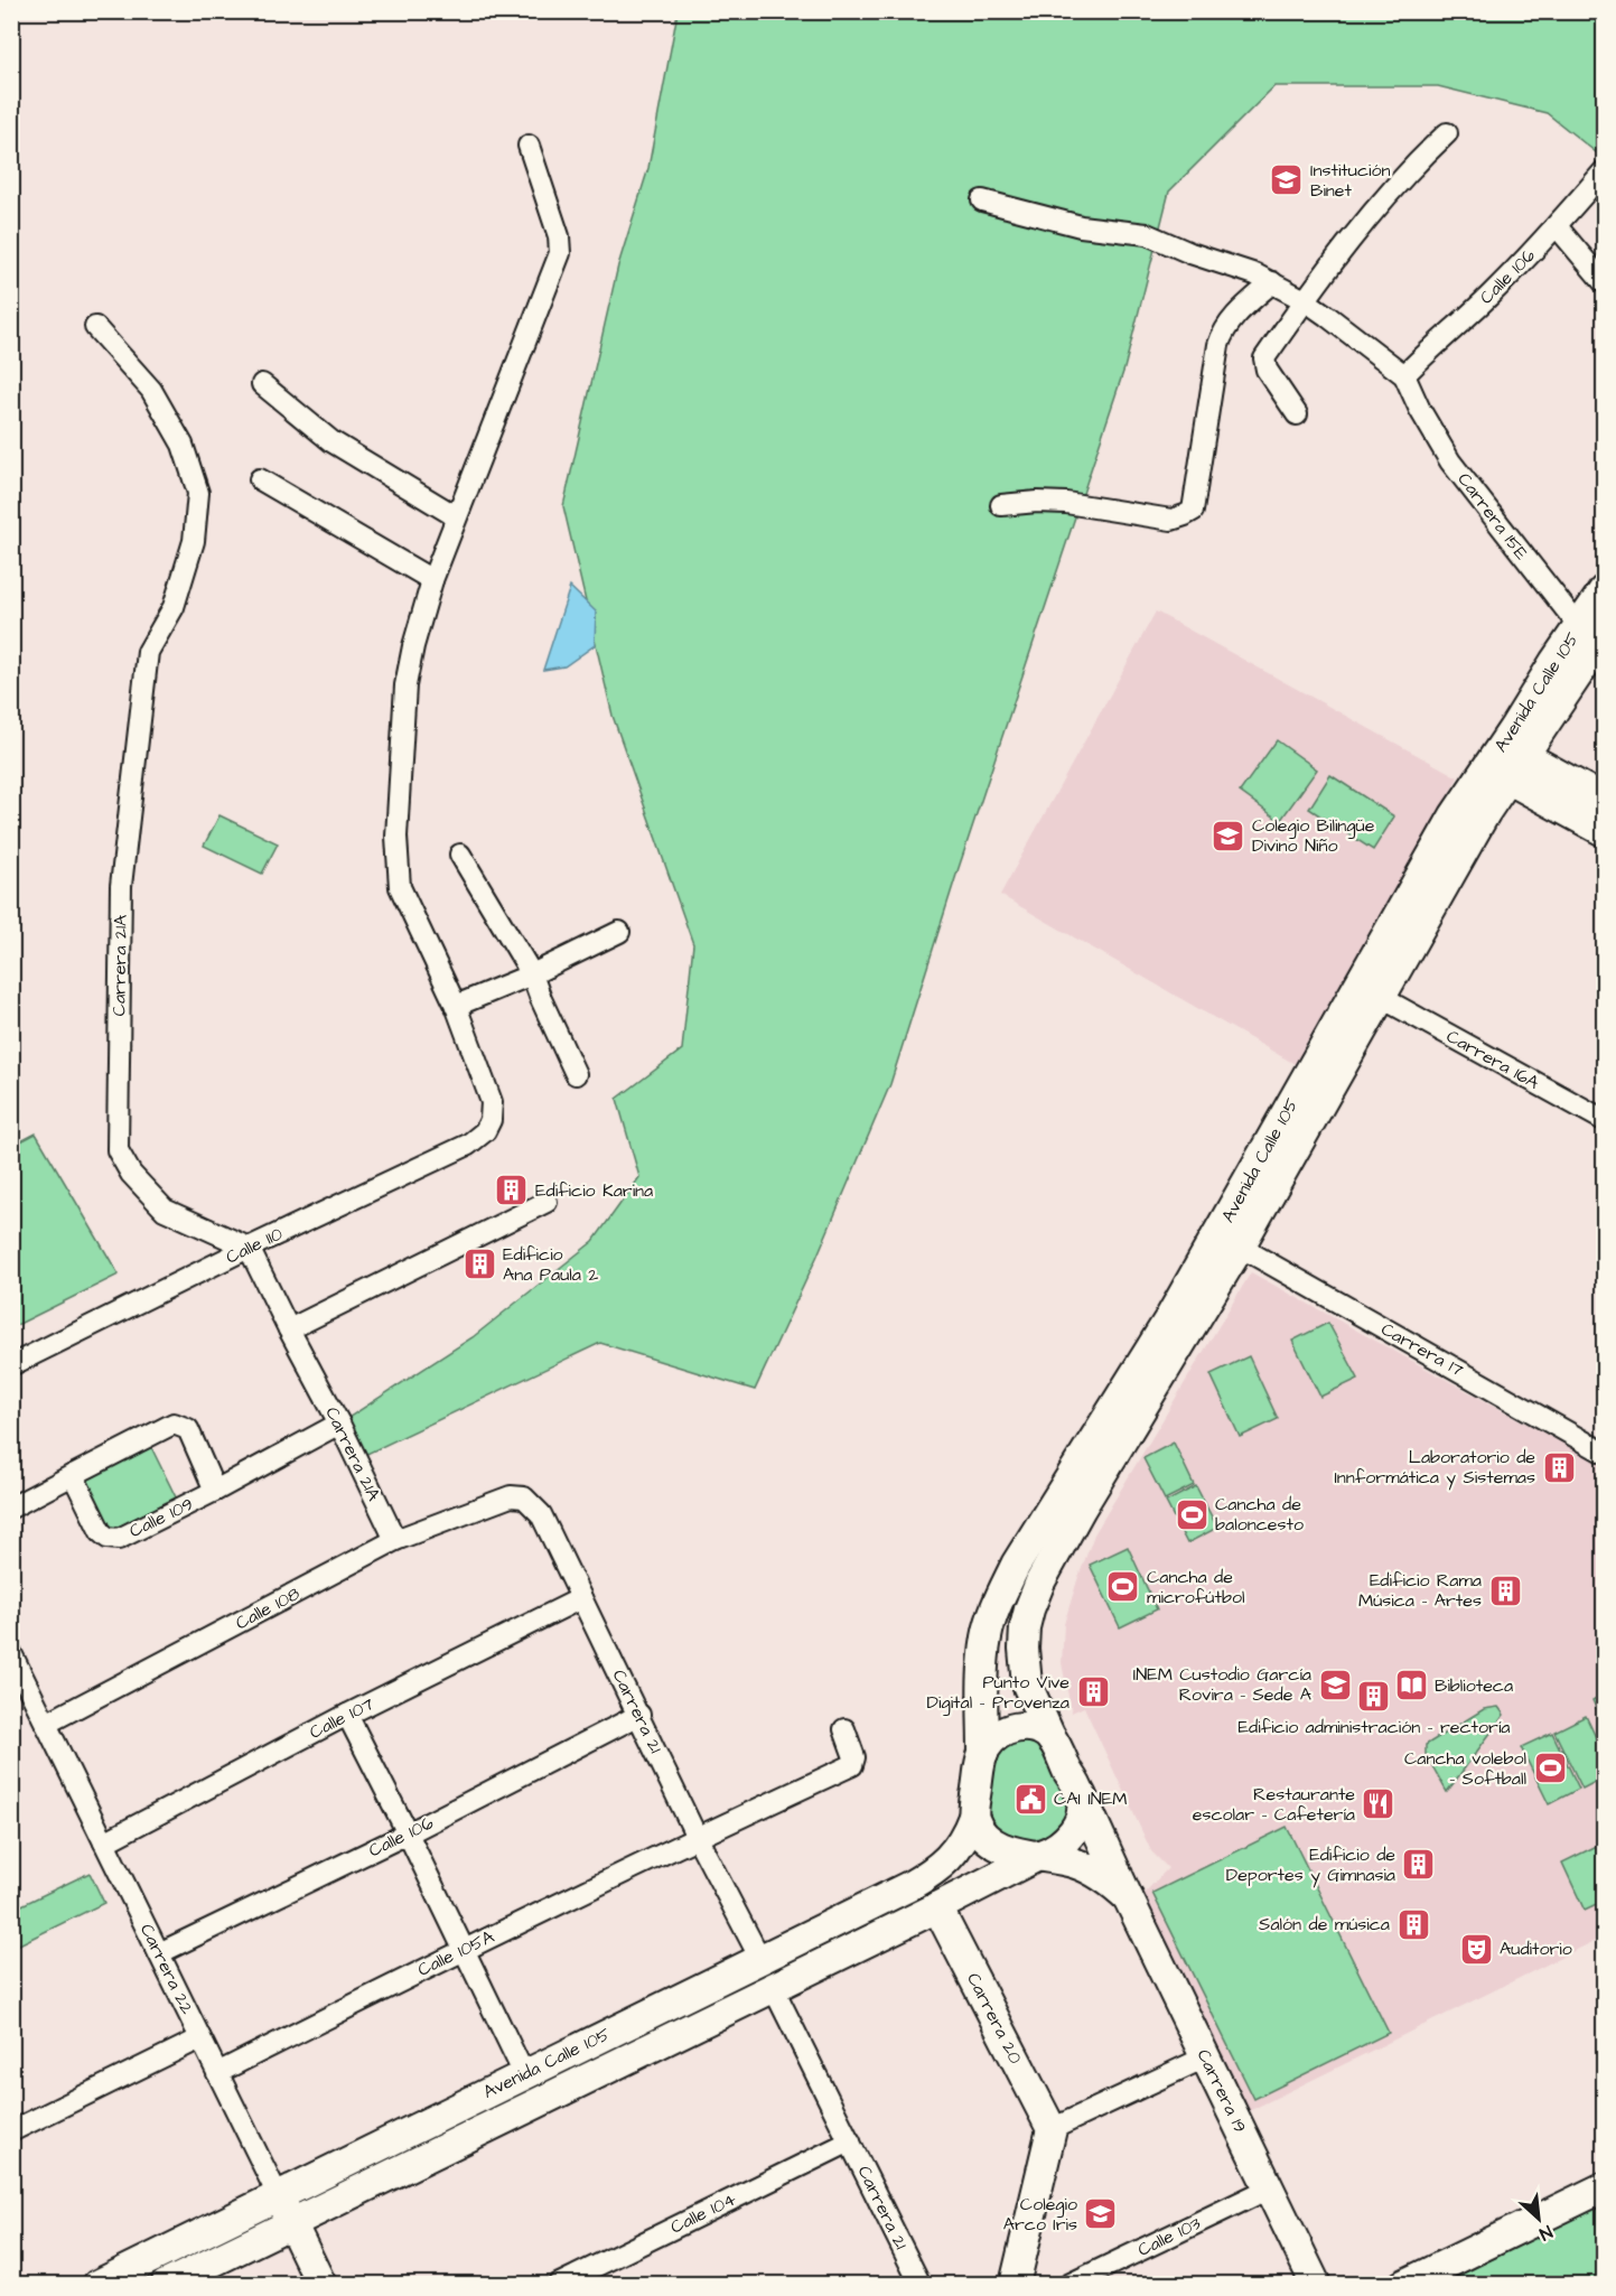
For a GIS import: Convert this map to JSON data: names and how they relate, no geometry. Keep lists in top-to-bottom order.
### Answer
{
  "streets": {
    "main road": [
      "Avenida Calle 105",
      "Carrera 22",
      "Carrera 20",
      "Carrera 19"
    ],
    "street": [
      "Calle 106",
      "Carrera 15E",
      "Carrera 21A",
      "Carrera 16A",
      "Calle 110",
      "Carrera 17",
      "Calle 109",
      "Calle 108",
      "Carrera 21",
      "Calle 107",
      "Calle 105A",
      "Calle 104",
      "Calle 103"
    ]
  },
  "crossings": [
    ["Calle 106", "Carrera 15E"],
    ["Calle 106", "Carrera 21"],
    ["Calle 106", "Carrera 22"],
    ["Carrera 15E", "Avenida Calle 105"],
    ["Avenida Calle 105", "Carrera 16A"],
    ["Avenida Calle 105", "Carrera 17"],
    ["Avenida Calle 105", "Carrera 21"],
    ["Avenida Calle 105", "Carrera 22"],
    ["Avenida Calle 105", "Carrera 20"],
    ["Avenida Calle 105", "Carrera 19"],
    ["Carrera 21A", "Calle 110"],
    ["Carrera 21A", "Calle 109"],
    ["Carrera 21A", "Calle 108"],
    ["Calle 108", "Carrera 21"],
    ["Calle 108", "Carrera 22"],
    ["Carrera 21", "Calle 107"],
    ["Carrera 21", "Calle 105A"],
    ["Carrera 21", "Calle 104"],
    ["Calle 107", "Carrera 22"],
    ["Calle 105A", "Carrera 22"],
    ["Carrera 19", "Calle 103"]
  ],
  "places": {
    "school or university": [
      "Institución Binet",
      "Colegio Bilingüe Divino Niño",
      "INEM Custodio García Rovira - Sede A",
      "Colegio Arco Iris"
    ],
    "building": [
      "Edificio Karina",
      "Edificio Ana Paula 2",
      "Laboratorio de Innformática y Sistemas",
      "Edificio Rama Música - Artes",
      "Punto Vive Digital - Provenza",
      "Edificio administración - rectoría",
      "Edificio de Deportes y Gimnasia",
      "Salón de música"
    ],
    "sports": ["Cancha de baloncesto", "Cancha de microfútbol", "Cancha volebol - Softball"],
    "library": ["Biblioteca"],
    "public building": ["CAI INEM"],
    "restaurant": ["Restaurante escolar - Cafetería"],
    "theatre": ["Auditorio"]
  },
  "north": "bottom right"
}
